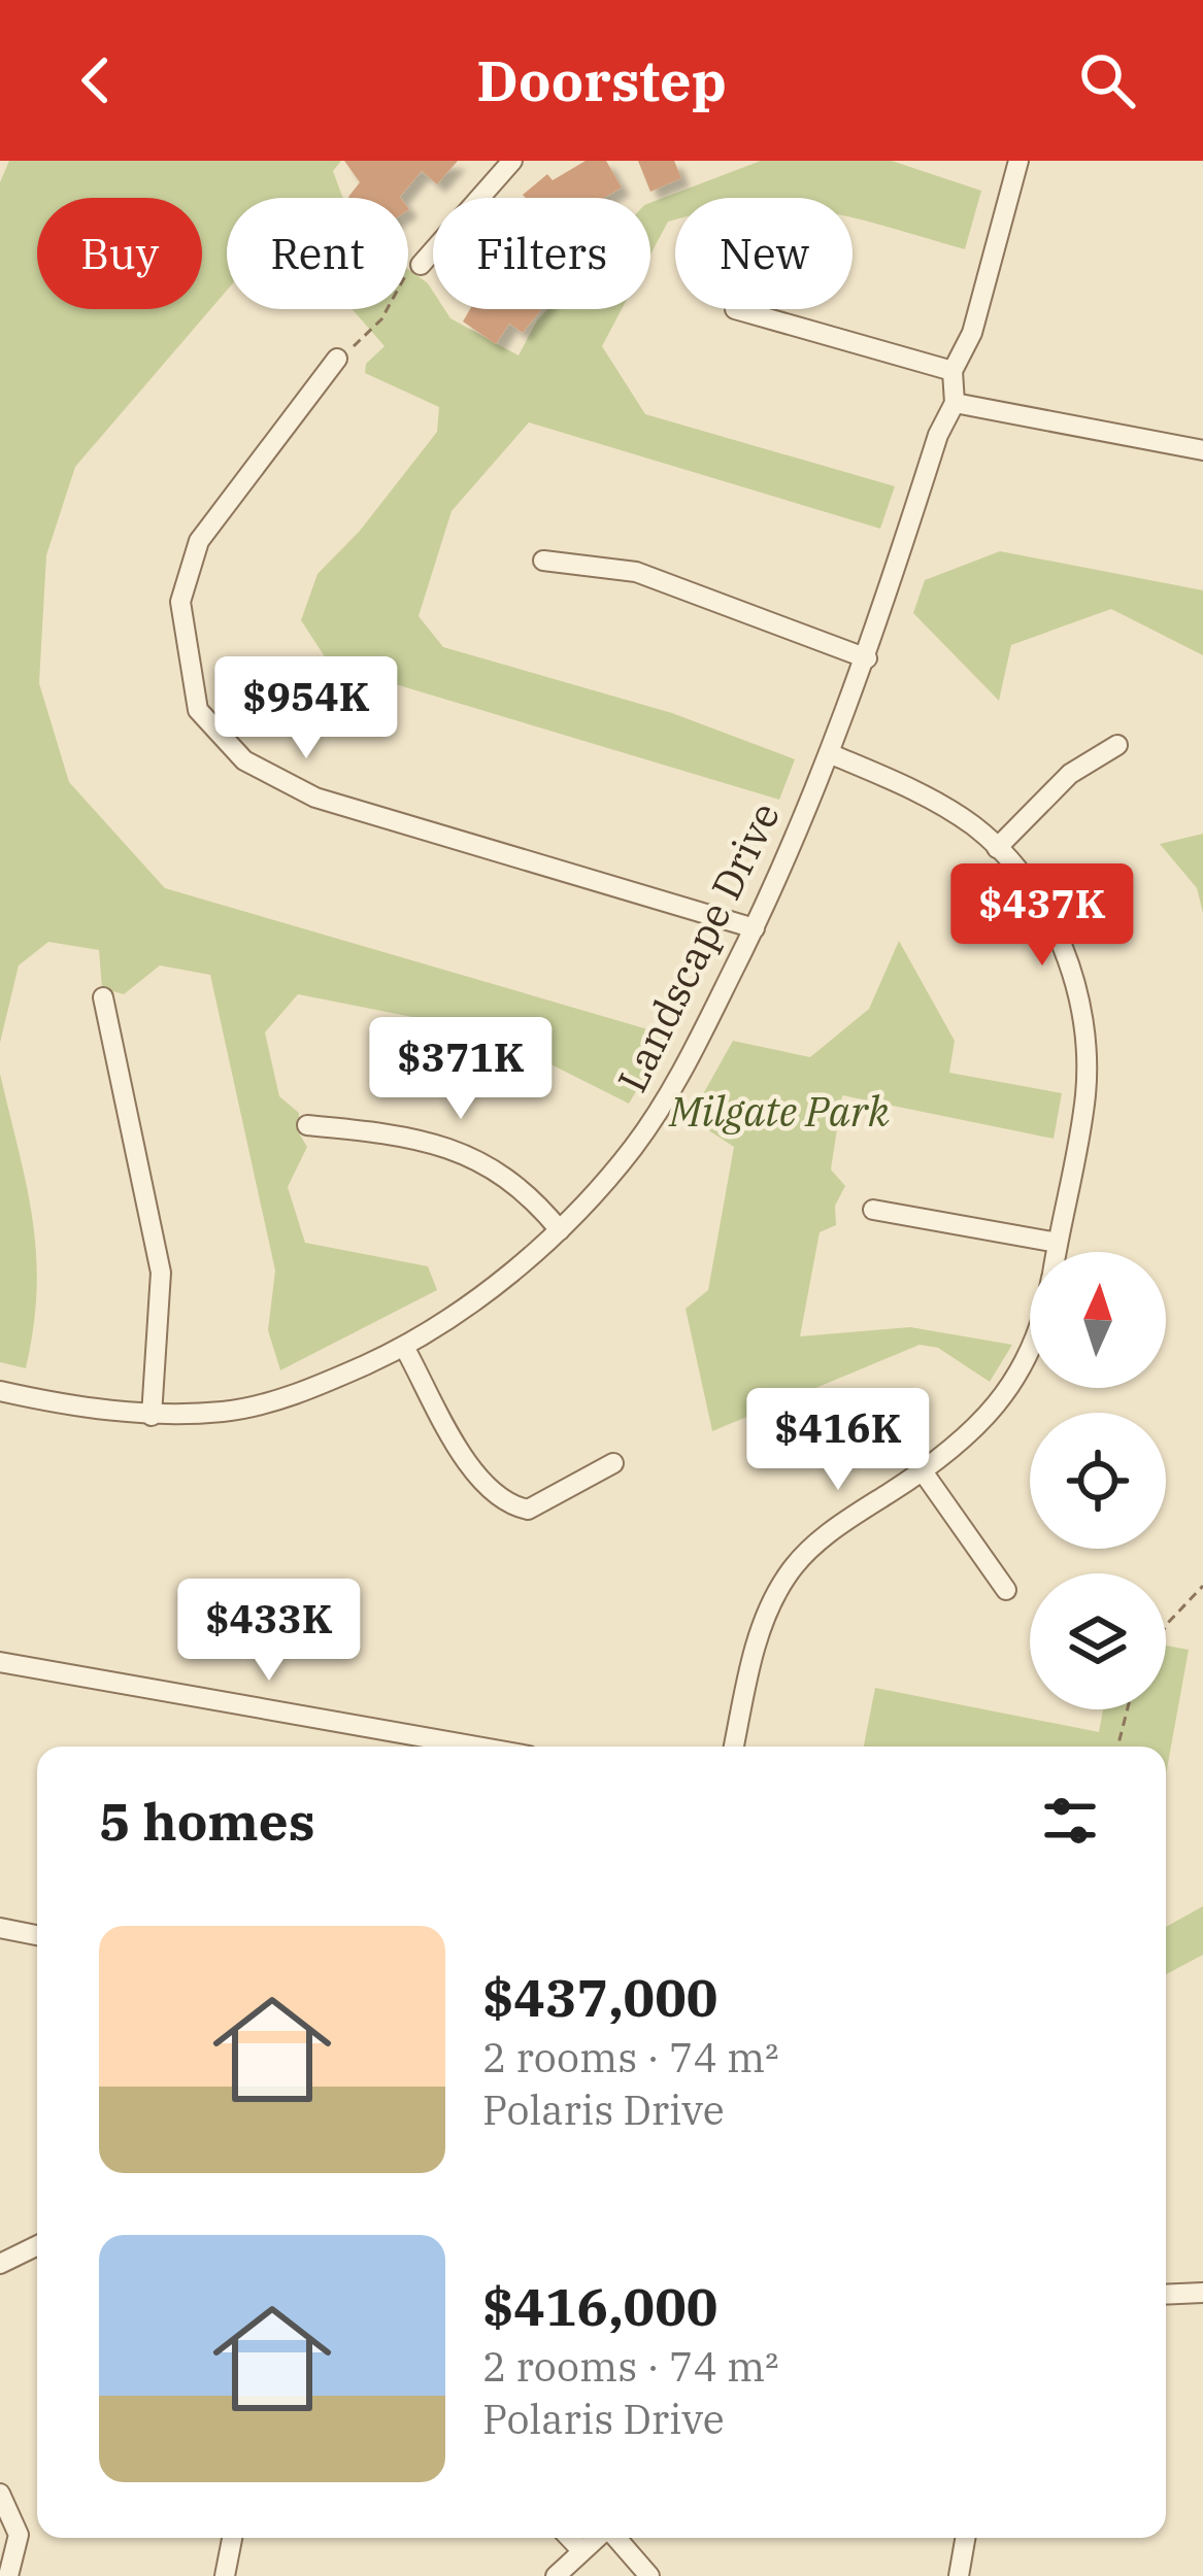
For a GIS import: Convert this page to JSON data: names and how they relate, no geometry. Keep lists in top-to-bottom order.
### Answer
{
  "streets": {
    "street": ["Landscape Drive"]
  },
  "parks": ["Milgate Park"],
  "north": "top",
  "page": {
    "header": "Doorstep",
    "chip": [
      "Buy",
      "Rent",
      "Filters",
      "New"
    ],
    "price": [
      "$954K",
      "$437K",
      "$371K",
      "$416K",
      "$433K"
    ],
    "heading": "5 homes",
    "list": [
      {
        "name": "$437,000",
        "note": "2 rooms · 74 m² · Polaris Drive"
      },
      {
        "name": "$416,000",
        "note": "2 rooms · 74 m² · Polaris Drive"
      }
    ]
  }
}
